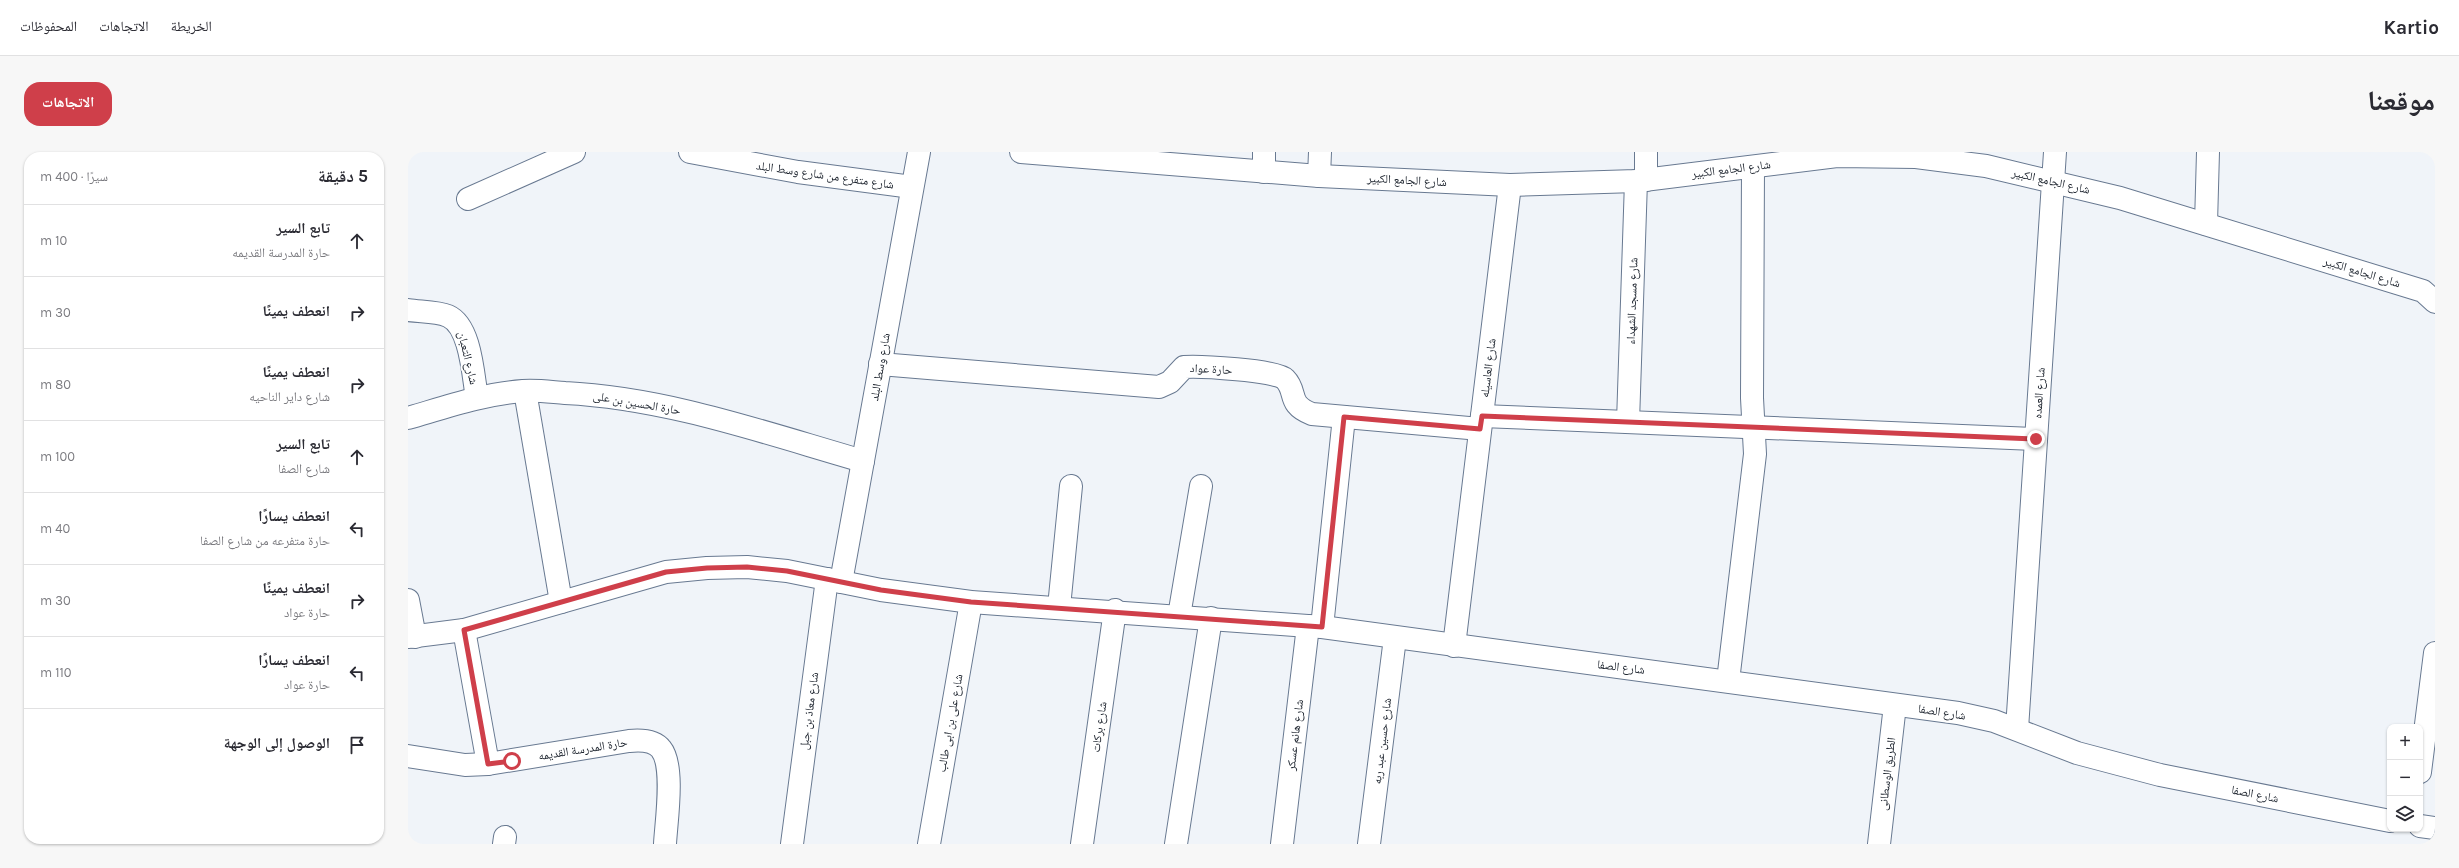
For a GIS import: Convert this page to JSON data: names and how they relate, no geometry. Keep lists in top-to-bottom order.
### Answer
{
  "streets": {
    "street": [
      "شارع الجامع الكبير",
      "شارع متفرع من شارع وسط البلد",
      "شارع مسجد الشهداء",
      "شارع التعبان",
      "شارع وسط البلد",
      "شارع العاسيله",
      "حارة عواد",
      "شارع العمده",
      "حارة الحسين بن على",
      "شارع الصفا",
      "شارع معاذ بن جبل",
      "شارع على بن ابى طالب",
      "شارع بركات",
      "شارع هانم عسكر",
      "شارع حسين عبد ربه",
      "حارة المدرسة القديمه",
      "الطريق الوسطانى"
    ]
  },
  "crossings": [
    ["شارع الجامع الكبير", "شارع مسجد الشهداء"],
    ["شارع الجامع الكبير", "شارع العاسيله"],
    ["شارع الجامع الكبير", "شارع العمده"],
    ["شارع متفرع من شارع وسط البلد", "شارع وسط البلد"],
    ["شارع مسجد الشهداء", "حارة عواد"],
    ["شارع التعبان", "حارة الحسين بن على"],
    ["شارع وسط البلد", "حارة عواد"],
    ["شارع وسط البلد", "حارة الحسين بن على"],
    ["شارع وسط البلد", "شارع الصفا"],
    ["شارع وسط البلد", "شارع معاذ بن جبل"],
    ["شارع العاسيله", "حارة عواد"],
    ["شارع العاسيله", "شارع الصفا"],
    ["حارة عواد", "شارع العمده"],
    ["حارة عواد", "شارع هانم عسكر"],
    ["شارع العمده", "شارع الصفا"],
    ["شارع الصفا", "شارع معاذ بن جبل"],
    ["شارع الصفا", "شارع على بن ابى طالب"],
    ["شارع الصفا", "شارع بركات"],
    ["شارع الصفا", "شارع هانم عسكر"],
    ["شارع الصفا", "شارع حسين عبد ربه"],
    ["شارع الصفا", "الطريق الوسطانى"]
  ],
  "page": {
    "header": "Kartio",
    "nav": ["الخريطة", "الاتجاهات", "المحفوظات"],
    "title": "موقعنا",
    "buttons": "الاتجاهات",
    "heading": ["5 دقيقة", "سيرًا · 400 m"],
    "list": [
      ["تابع السير", "حارة المدرسة القديمه", "10 m"],
      ["انعطف يمينًا", "30 m"],
      ["انعطف يمينًا", "شارع داير الناحيه", "80 m"],
      ["تابع السير", "شارع الصفا", "100 m"],
      ["انعطف يسارًا", "حارة متفرعه من شارع الصفا", "40 m"],
      ["انعطف يمينًا", "حارة عواد", "30 m"],
      ["انعطف يسارًا", "حارة عواد", "110 m"],
      "الوصول إلى الوجهة"
    ],
    "map_buttons": ["+", "−"]
  }
}
